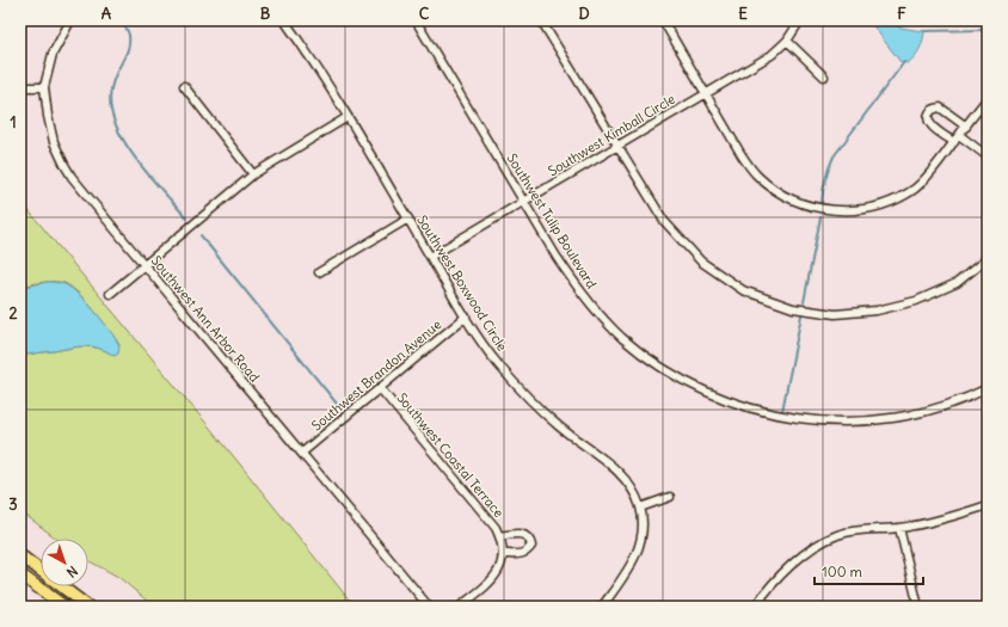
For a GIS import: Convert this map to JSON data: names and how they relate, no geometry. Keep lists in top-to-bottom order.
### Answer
{
  "streets": {
    "street": [
      "Southwest Kimball Circle",
      "Southwest Tulip Boulevard",
      "Southwest Boxwood Circle",
      "Southwest Ann Arbor Road",
      "Southwest Brandon Avenue",
      "Southwest Coastal Terrace"
    ]
  },
  "crossings": [
    ["Southwest Kimball Circle", "Southwest Tulip Boulevard"],
    ["Southwest Kimball Circle", "Southwest Boxwood Circle"],
    ["Southwest Boxwood Circle", "Southwest Brandon Avenue"],
    ["Southwest Ann Arbor Road", "Southwest Brandon Avenue"],
    ["Southwest Brandon Avenue", "Southwest Coastal Terrace"]
  ],
  "scale_bar": "100 m",
  "north": "bottom right",
  "grid": {
    "columns": [
      "A",
      "B",
      "C",
      "D",
      "E",
      "F"
    ],
    "rows": ["1", "2", "3"]
  }
}
